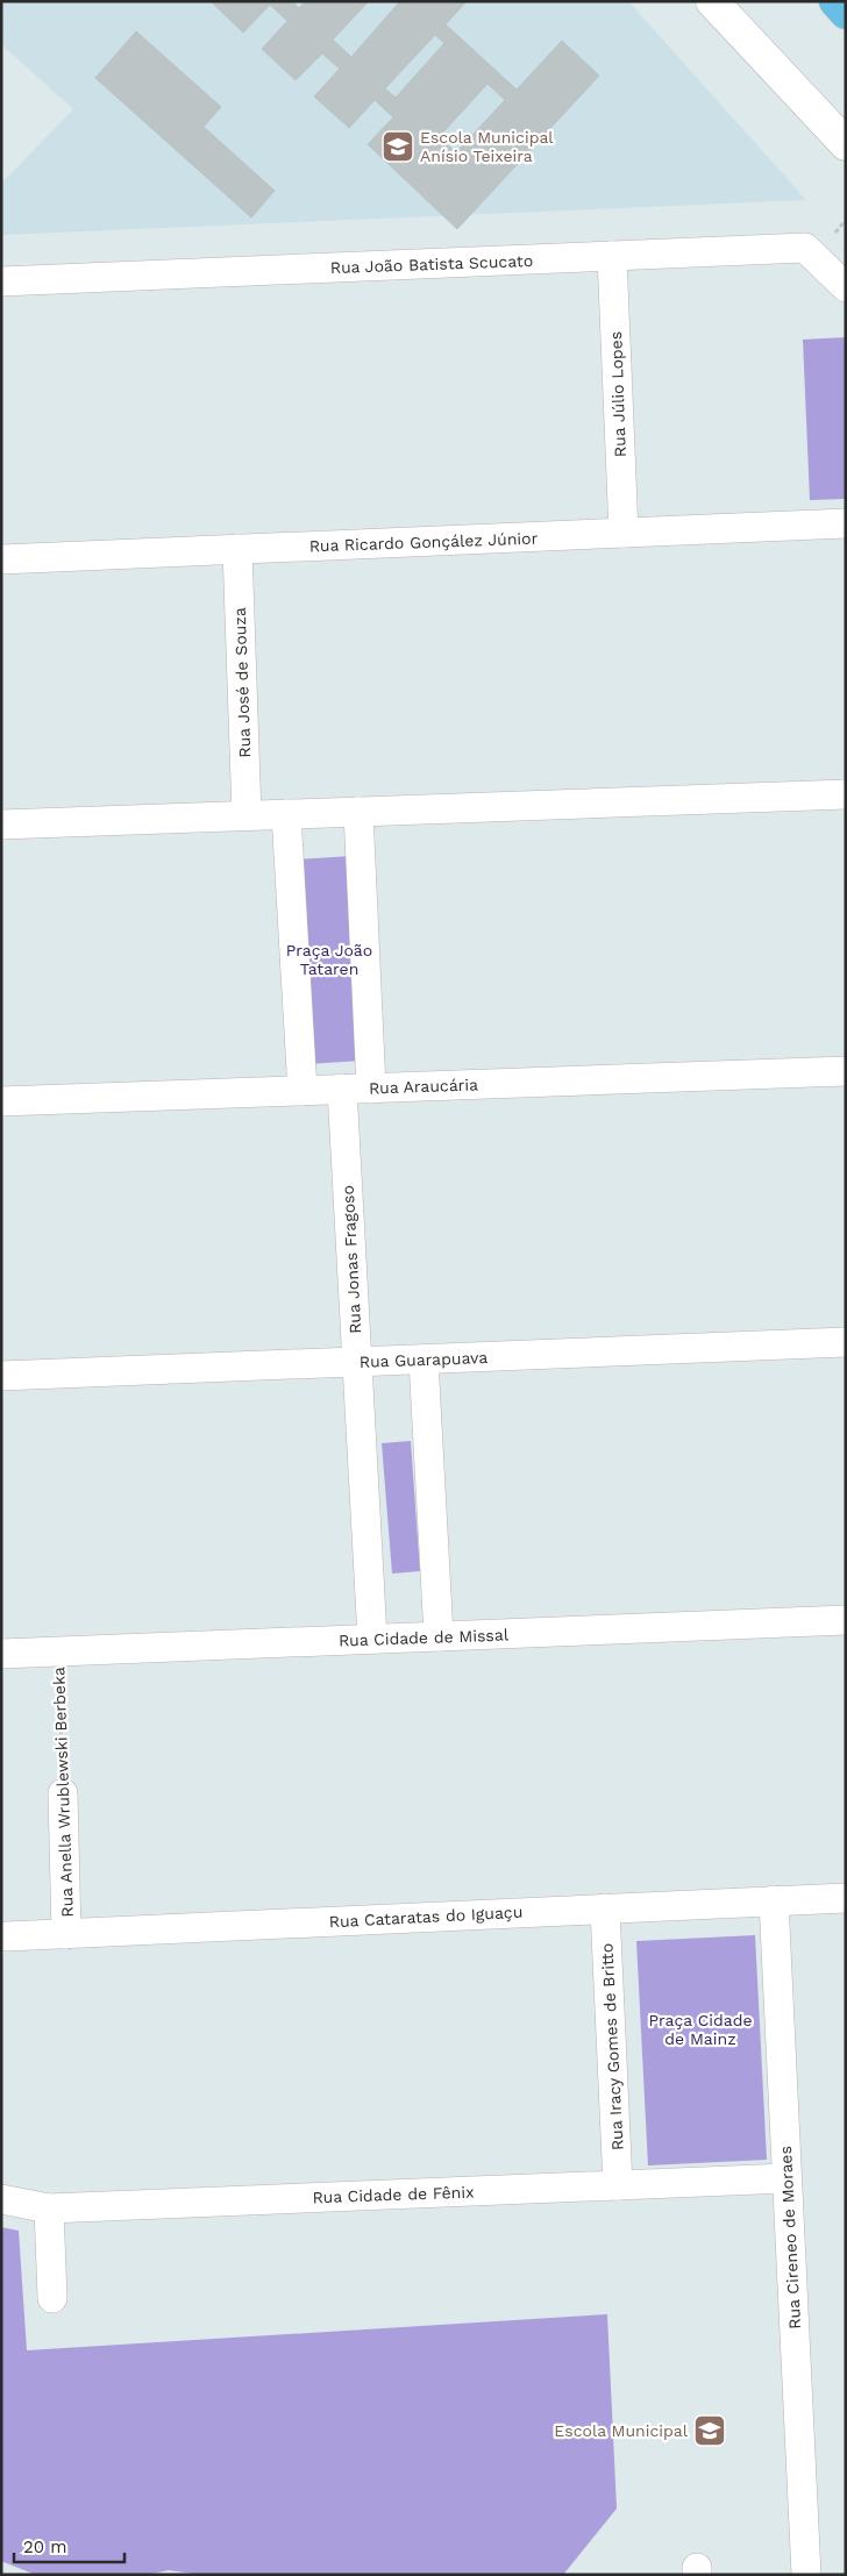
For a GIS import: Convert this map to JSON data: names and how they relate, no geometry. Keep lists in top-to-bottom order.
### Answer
{
  "streets": {
    "street": [
      "Rua João Batista Scucato",
      "Rua Júlio Lopes",
      "Rua Ricardo Gonçález Júnior",
      "Rua José de Souza",
      "Rua Araucária",
      "Rua Jonas Fragoso",
      "Rua Guarapuava",
      "Rua Cidade de Missal",
      "Rua Anella Wrublewski Berbeka",
      "Rua Cataratas do Iguaçu",
      "Rua Iracy Gomes de Britto",
      "Rua Cidade de Fênix",
      "Rua Cireneo de Moraes"
    ]
  },
  "crossings": [
    ["Rua João Batista Scucato", "Rua Júlio Lopes"],
    ["Rua Júlio Lopes", "Rua Ricardo Gonçález Júnior"],
    ["Rua Ricardo Gonçález Júnior", "Rua José de Souza"],
    ["Rua Araucária", "Rua Jonas Fragoso"],
    ["Rua Jonas Fragoso", "Rua Guarapuava"],
    ["Rua Jonas Fragoso", "Rua Cidade de Missal"],
    ["Rua Cidade de Missal", "Rua Anella Wrublewski Berbeka"],
    ["Rua Anella Wrublewski Berbeka", "Rua Cataratas do Iguaçu"],
    ["Rua Cataratas do Iguaçu", "Rua Iracy Gomes de Britto"],
    ["Rua Cataratas do Iguaçu", "Rua Cireneo de Moraes"],
    ["Rua Iracy Gomes de Britto", "Rua Cidade de Fênix"],
    ["Rua Cidade de Fênix", "Rua Cireneo de Moraes"]
  ],
  "parks": ["Praça João Tataren", "Praça Cidade de Mainz"],
  "places": {
    "school or university": ["Escola Municipal Anísio Teixeira", "Escola Municipal"]
  },
  "scale_bar": "20 m"
}
